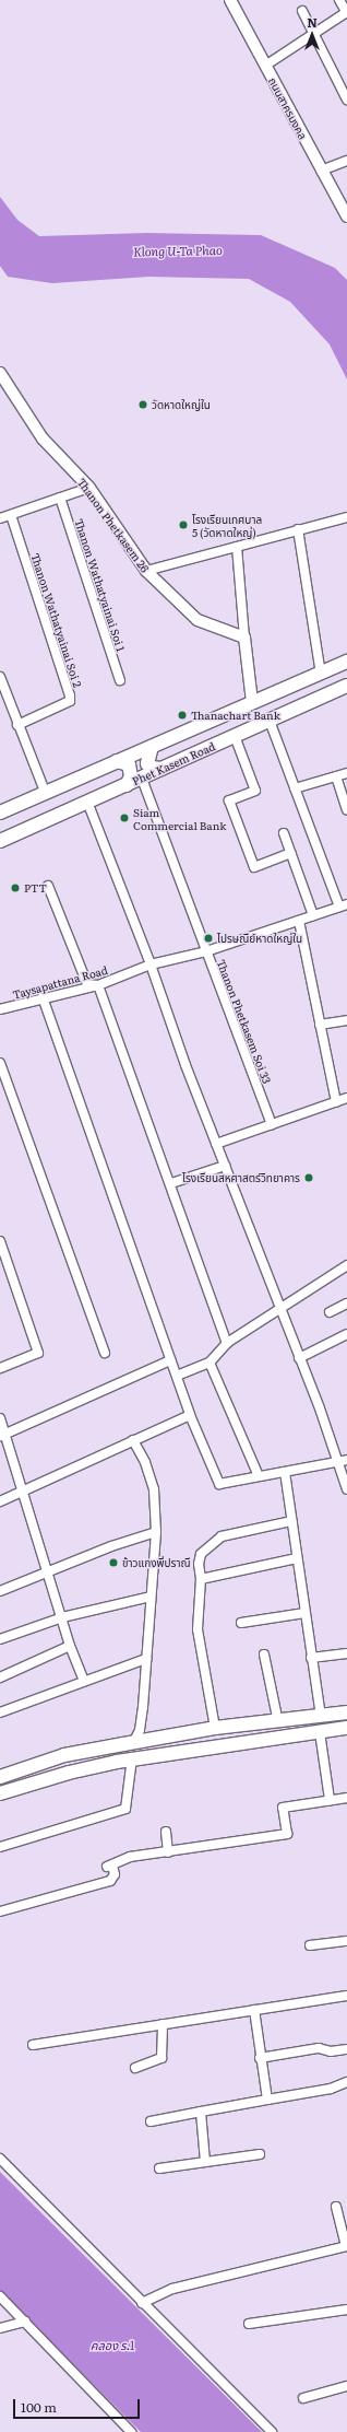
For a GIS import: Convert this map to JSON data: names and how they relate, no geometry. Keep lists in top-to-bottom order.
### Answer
{
  "streets": {
    "main road": ["Phet Kasem Road"],
    "street": [
      "ถนนสาครมงคล",
      "Thanon Phetkasem 26",
      "Thanon Wathatyainai Soi 1",
      "Thanon Wathatyainai Soi 2",
      "Taysapattana Road",
      "Thanon Phetkasem Soi 33"
    ]
  },
  "crossings": [
    ["Phet Kasem Road", "Thanon Phetkasem Soi 33"],
    ["Taysapattana Road", "Thanon Phetkasem Soi 33"]
  ],
  "water": ["Klong U-Ta Phao", "คลอง ร.1"],
  "places": [
    "วัดหาดใหญ่ใน",
    "โรงเรียนเทศบาล 5 (วัดหาดใหญ่)",
    "Thanachart Bank",
    "Siam Commercial Bank",
    "PTT",
    "ไปรษณีย์หาดใหญ่ใน",
    "โรงเรียนสหศาสตร์วิทยาคาร",
    "ข้าวแกงพี่ปราณี"
  ],
  "scale_bar": "100 m",
  "north": "top"
}
